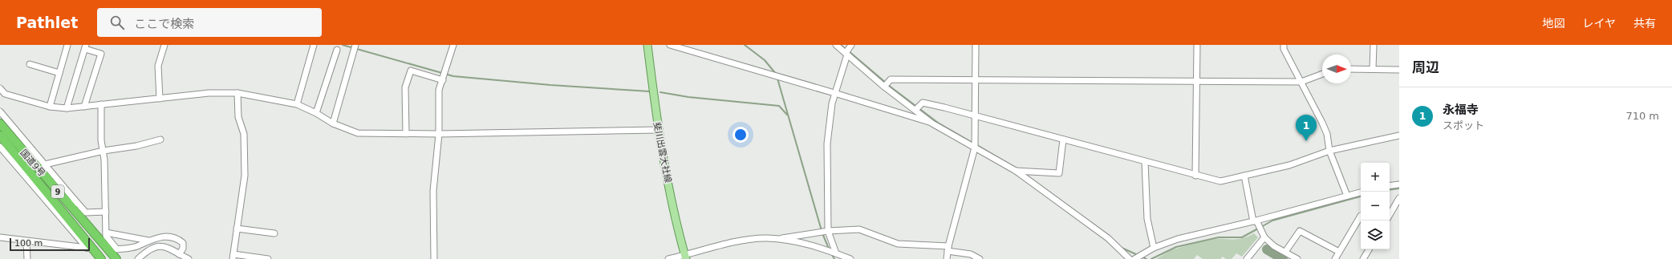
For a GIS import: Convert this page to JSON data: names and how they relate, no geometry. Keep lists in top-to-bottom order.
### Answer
{
  "streets": {
    "highway": ["国道9号", "9"],
    "main road": ["斐川出雲大社線"]
  },
  "scale_bar": "100 m",
  "north": "right",
  "page": {
    "header": "Pathlet",
    "search": "ここで検索",
    "nav": ["地図", "レイヤ", "共有"],
    "heading": "周辺",
    "list": [
      {
        "mark": "1",
        "name": "永福寺",
        "note": "スポット",
        "value": "710 m"
      }
    ],
    "pins": "1",
    "map_buttons": ["+", "−"],
    "scale": "100 m"
  }
}
